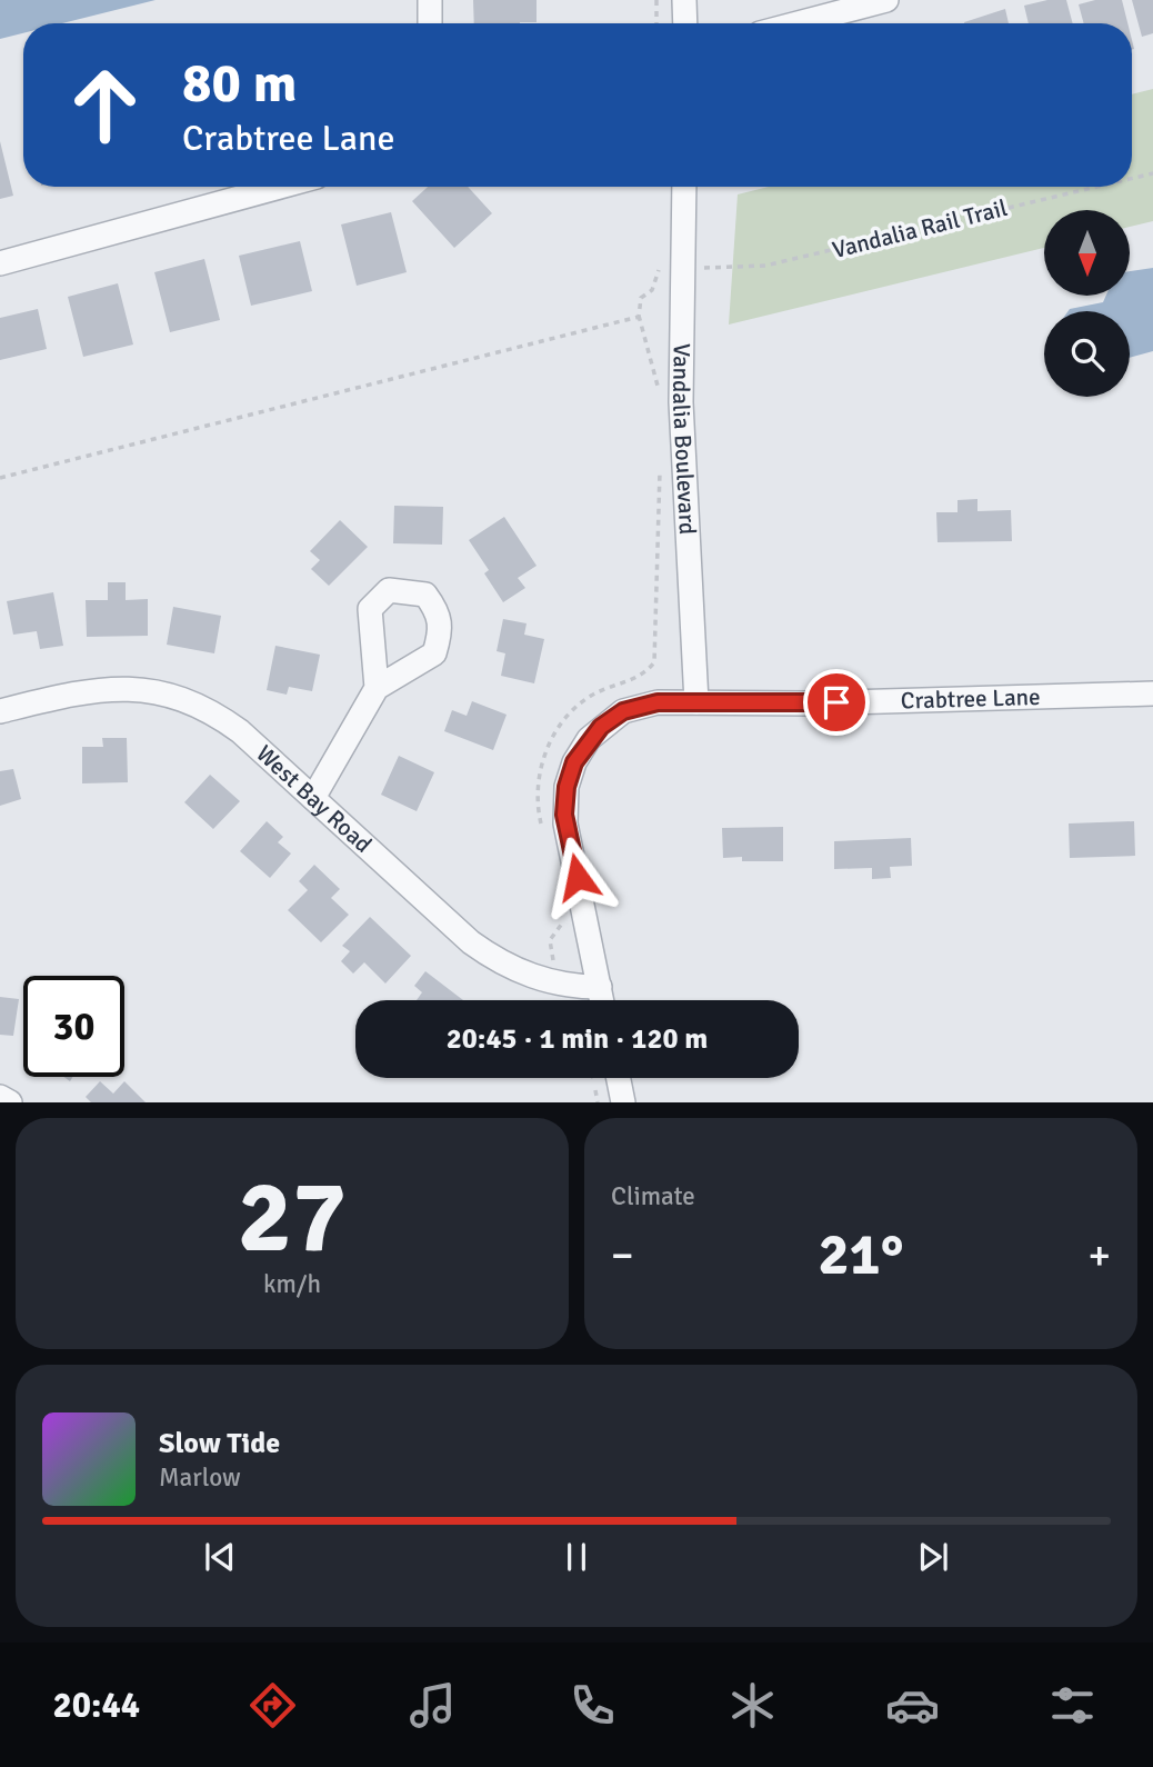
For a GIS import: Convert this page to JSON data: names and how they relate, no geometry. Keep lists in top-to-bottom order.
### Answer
{
  "streets": {
    "street": ["Vandalia Boulevard", "Crabtree Lane", "West Bay Road"],
    "path": ["Vandalia Rail Trail"]
  },
  "crossings": [
    ["Vandalia Rail Trail", "Vandalia Boulevard"],
    ["Vandalia Boulevard", "Crabtree Lane"],
    ["Crabtree Lane", "West Bay Road"]
  ],
  "north": "bottom",
  "page": {
    "turn": ["80 m", "Crabtree Lane"],
    "limit": "30",
    "trip": "20:45 · 1 min · 120 m",
    "tile": [
      ["27", "km/h"],
      "Climate"
    ],
    "heat": ["−", "21°", "+"],
    "song": ["Slow Tide", "Marlow"],
    "tabs": "20:44"
  }
}
